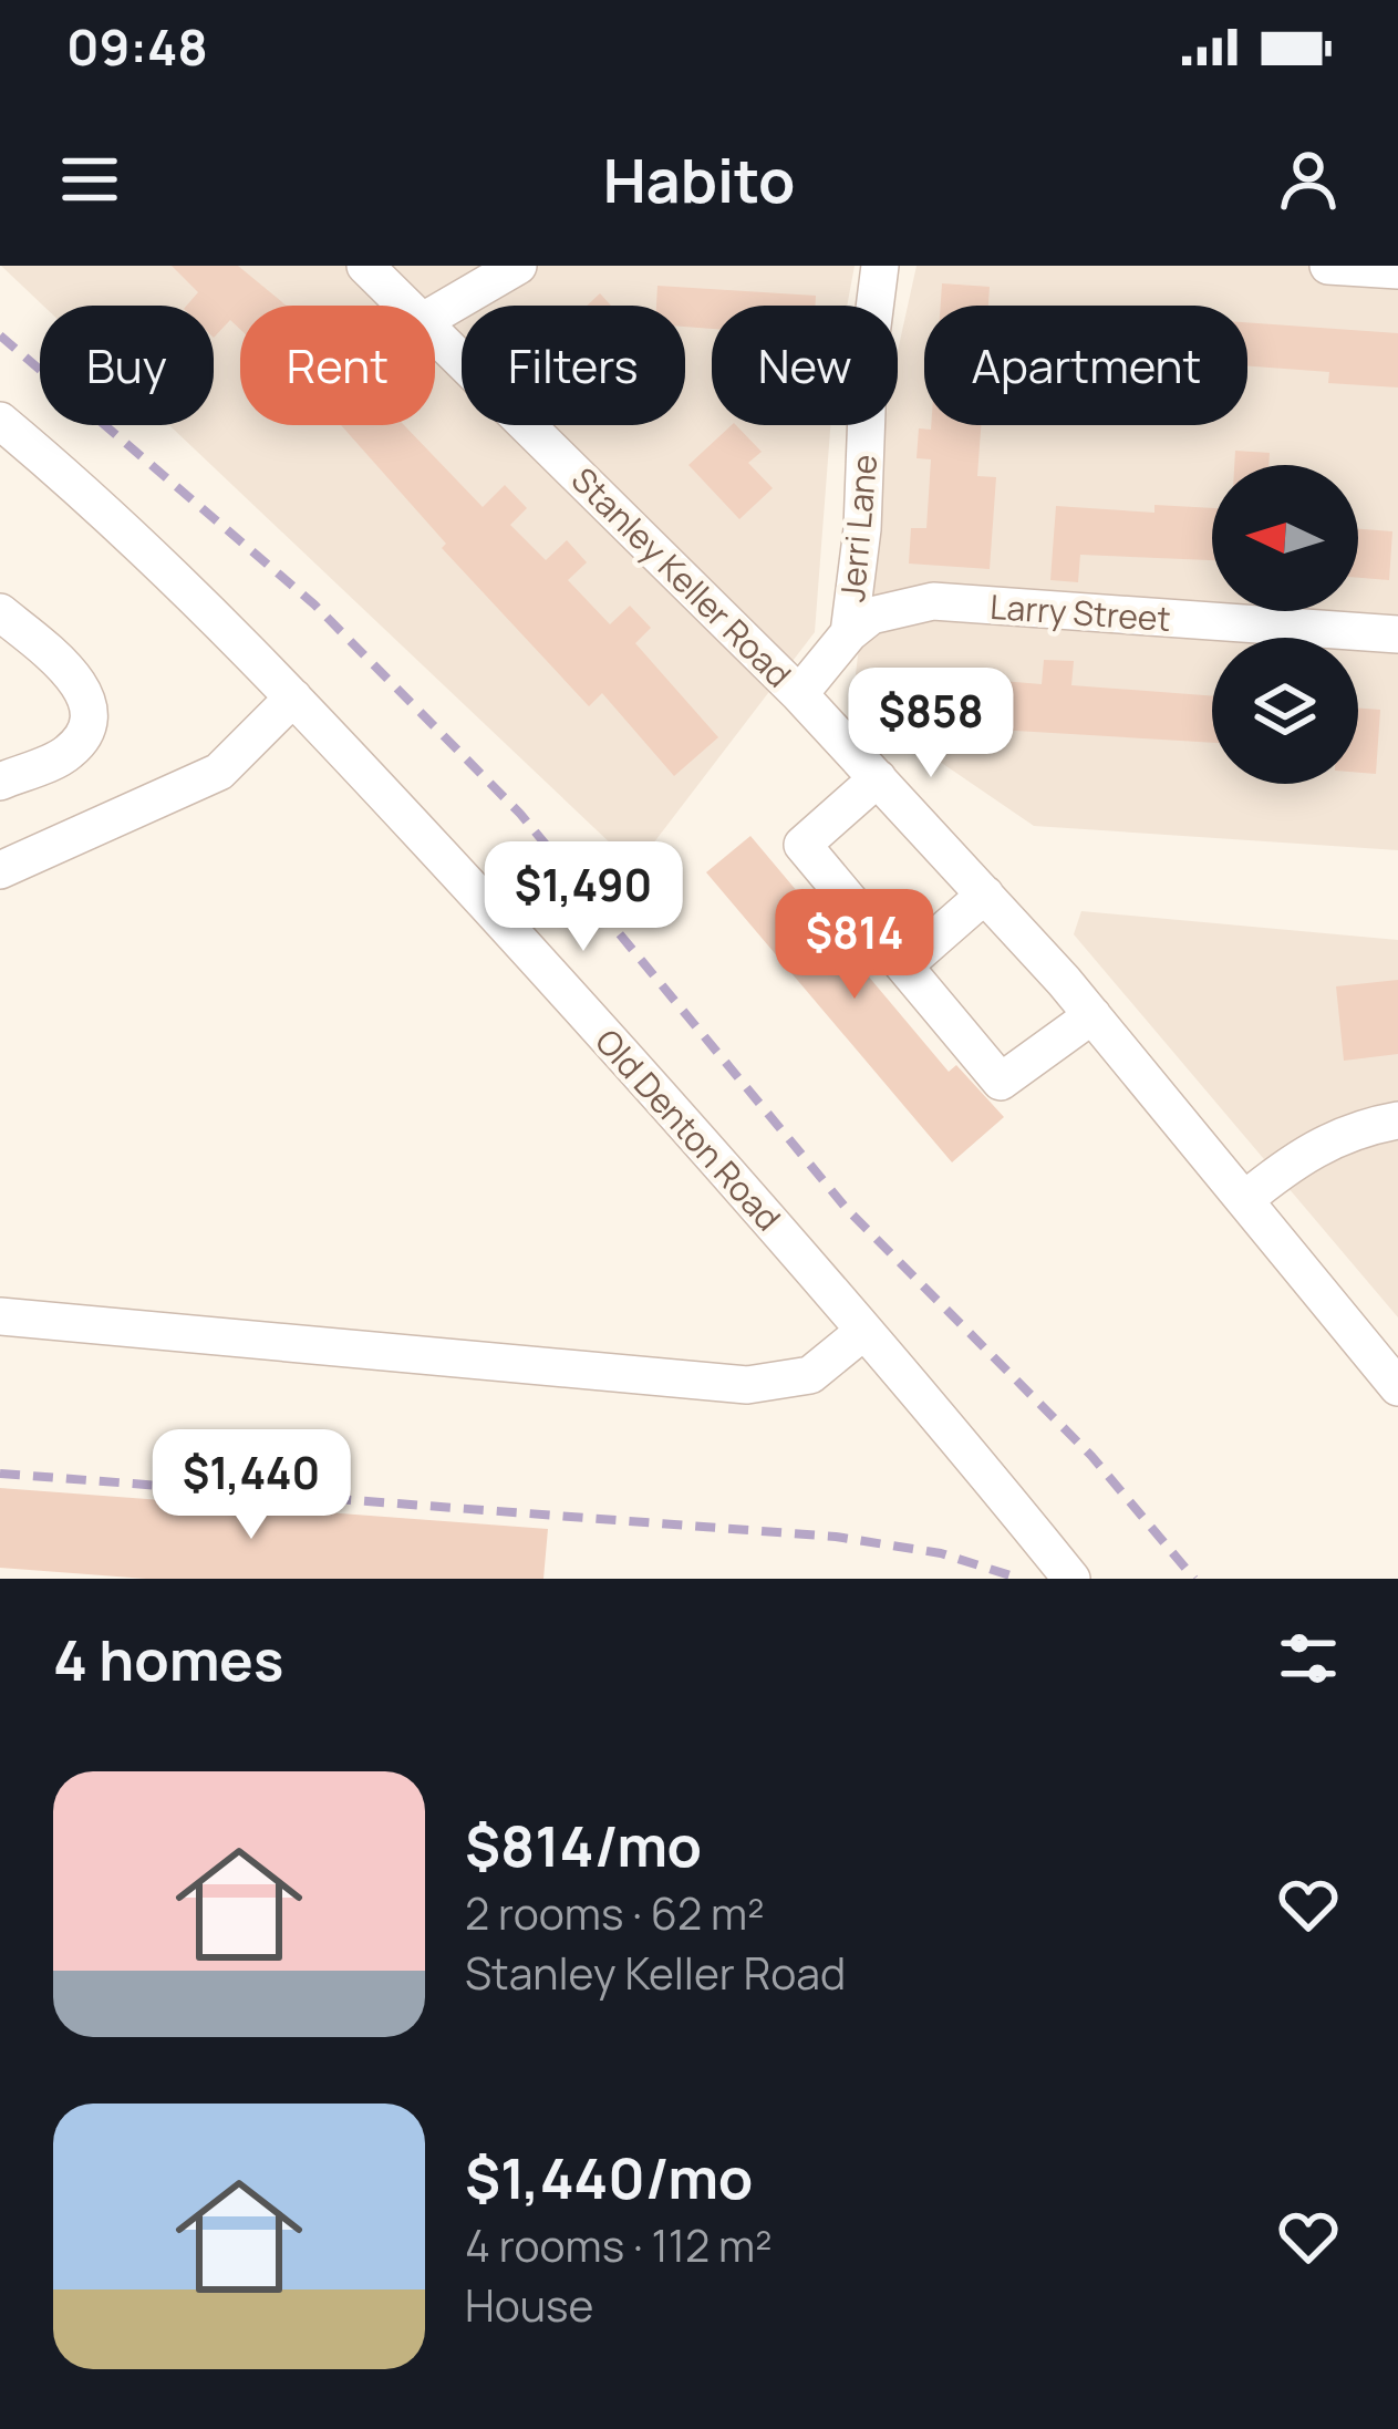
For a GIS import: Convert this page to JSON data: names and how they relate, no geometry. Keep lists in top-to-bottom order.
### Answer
{
  "streets": {
    "street": [
      "Jerri Lane",
      "Stanley Keller Road",
      "Larry Street",
      "Old Denton Road"
    ]
  },
  "crossings": [
    ["Jerri Lane", "Stanley Keller Road"],
    ["Jerri Lane", "Larry Street"]
  ],
  "north": "left",
  "page": {
    "status": "09:48",
    "header": "Habito",
    "chip": [
      "Buy",
      "Rent",
      "Filters",
      "New",
      "Apartment"
    ],
    "price": [
      "$858",
      "$1,490",
      "$814",
      "$1,440"
    ],
    "heading": "4 homes",
    "list": [
      {
        "name": "$814/mo",
        "note": "2 rooms · 62 m² · Stanley Keller Road"
      },
      {
        "name": "$1,440/mo",
        "note": "4 rooms · 112 m² · House"
      }
    ]
  }
}
